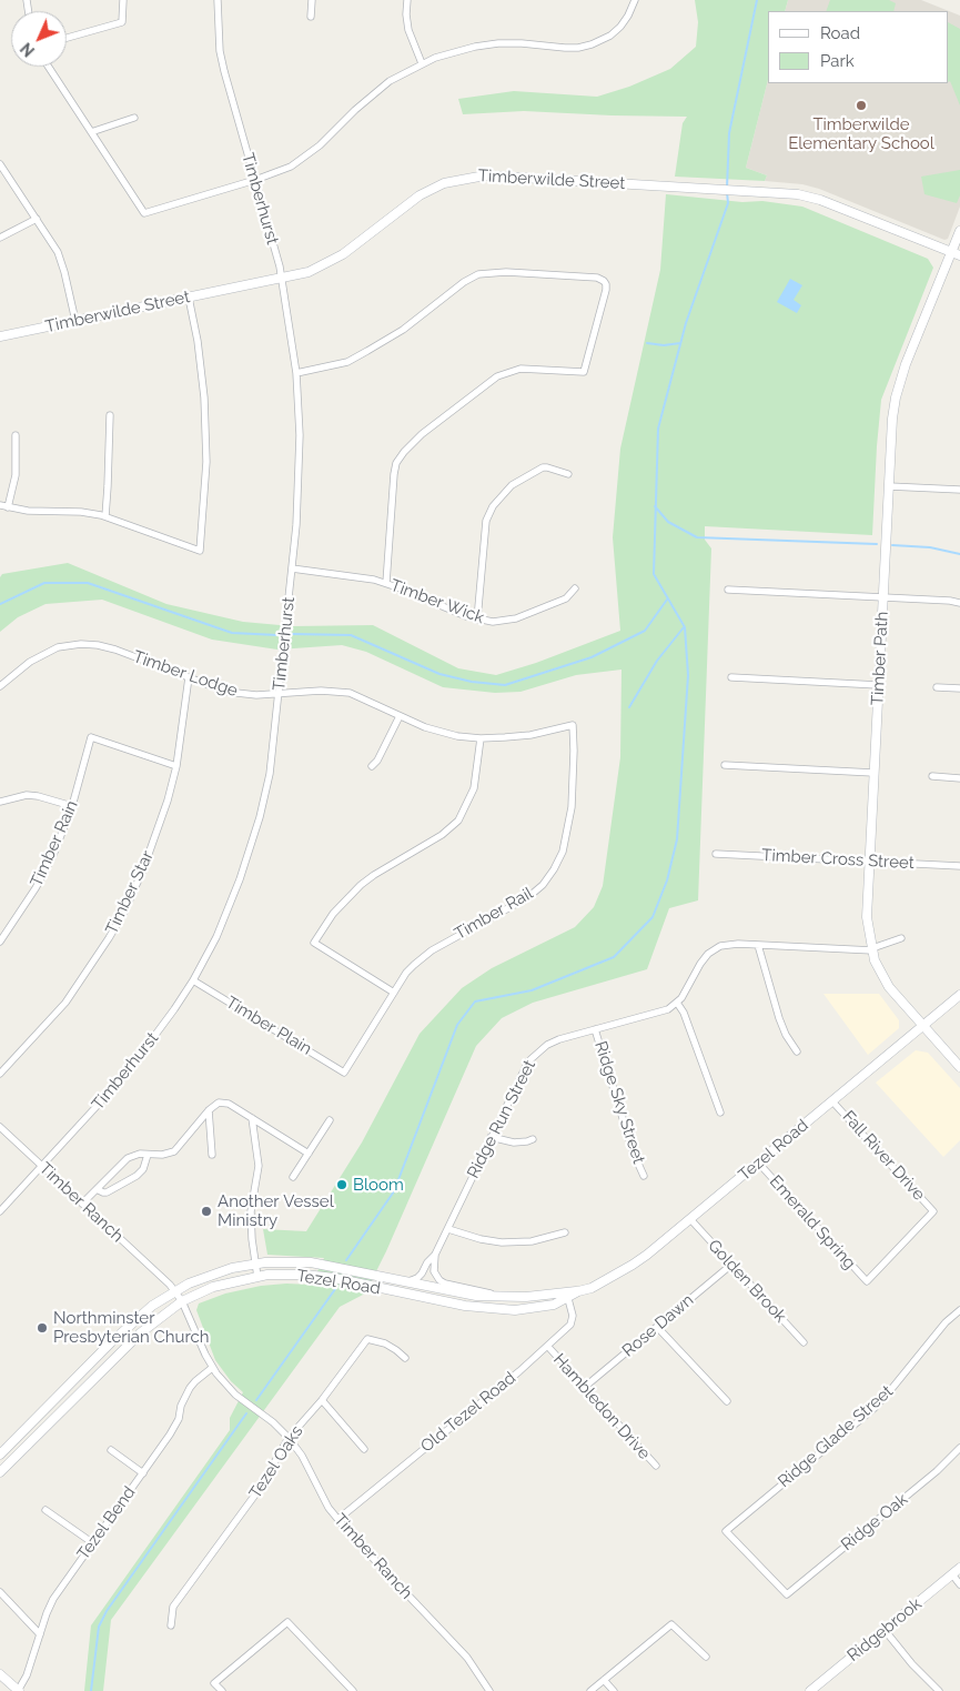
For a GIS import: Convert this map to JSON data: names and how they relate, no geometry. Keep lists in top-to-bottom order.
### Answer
{
  "streets": {
    "street": [
      "Timberwilde Street",
      "Timberhurst",
      "Timber Wick",
      "Timber Path",
      "Timber Lodge",
      "Timber Rain",
      "Timber Cross Street",
      "Timber Star",
      "Timber Rail",
      "Timber Plain",
      "Ridge Sky Street",
      "Ridge Run Street",
      "Tezel Road",
      "Fall River Drive",
      "Timber Ranch",
      "Emerald Spring",
      "Golden Brook",
      "Rose Dawn",
      "Hambledon Drive",
      "Old Tezel Road",
      "Ridge Glade Street",
      "Tezel Oaks",
      "Ridge Oak",
      "Tezel Bend",
      "Ridgebrook"
    ]
  },
  "crossings": [
    ["Timberwilde Street", "Timberhurst"],
    ["Timberwilde Street", "Timber Path"],
    ["Timberhurst", "Timber Wick"],
    ["Timberhurst", "Timber Lodge"],
    ["Timberhurst", "Timber Plain"],
    ["Timberhurst", "Timber Ranch"],
    ["Timber Path", "Timber Cross Street"],
    ["Timber Path", "Tezel Road"],
    ["Timber Lodge", "Timber Star"],
    ["Timber Lodge", "Timber Rail"],
    ["Timber Rain", "Timber Star"],
    ["Timber Rail", "Timber Plain"],
    ["Ridge Sky Street", "Ridge Run Street"],
    ["Ridge Run Street", "Tezel Road"],
    ["Tezel Road", "Fall River Drive"],
    ["Tezel Road", "Timber Ranch"],
    ["Tezel Road", "Emerald Spring"],
    ["Tezel Road", "Golden Brook"],
    ["Tezel Road", "Old Tezel Road"],
    ["Fall River Drive", "Emerald Spring"],
    ["Timber Ranch", "Old Tezel Road"],
    ["Timber Ranch", "Tezel Oaks"],
    ["Timber Ranch", "Tezel Bend"],
    ["Golden Brook", "Rose Dawn"],
    ["Rose Dawn", "Hambledon Drive"],
    ["Hambledon Drive", "Old Tezel Road"],
    ["Ridge Glade Street", "Ridge Oak"]
  ],
  "places": [
    "Timberwilde Elementary School",
    "Bloom",
    "Another Vessel Ministry",
    "Northminster Presbyterian Church"
  ],
  "legend": ["Road", "Park"],
  "north": "bottom left"
}
